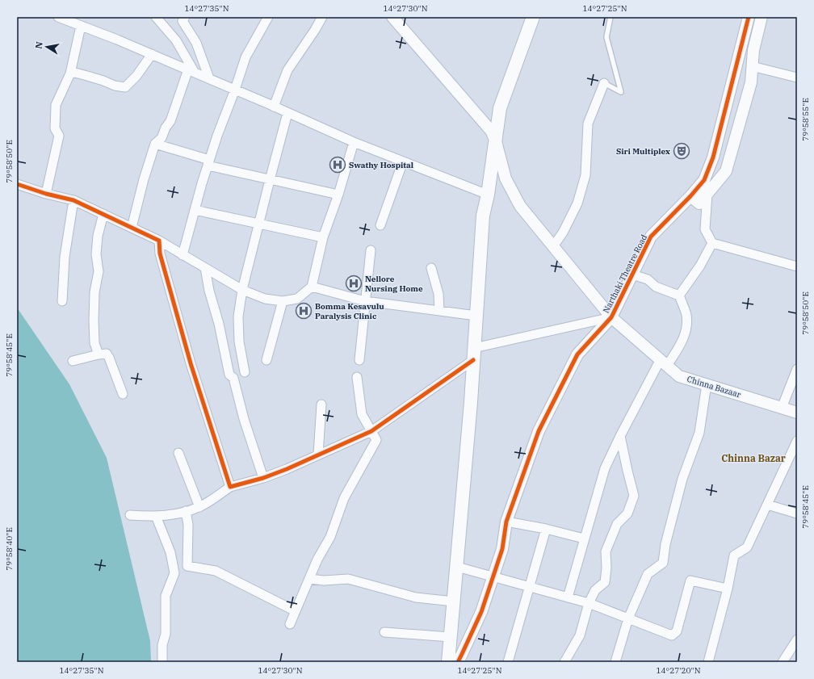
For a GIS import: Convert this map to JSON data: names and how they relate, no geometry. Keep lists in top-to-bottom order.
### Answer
{
  "streets": {
    "street": ["Narthaki Theatre Road", "Chinna Bazaar"]
  },
  "crossings": [
    ["Narthaki Theatre Road", "Chinna Bazaar"]
  ],
  "districts": ["Chinna Bazar"],
  "places": {
    "theatre": ["Siri Multiplex"],
    "hospital": ["Swathy Hospital", "Nellore Nursing Home", "Bomma Kesavulu Paralysis Clinic"]
  },
  "north": "left",
  "coordinates": [
    "14°27'35\"N",
    "14°27'30\"N",
    "14°27'25\"N",
    "79°58'55\"E",
    "79°58'50\"E",
    "79°58'45\"E",
    "79°58'40\"E",
    "14°27'20\"N"
  ]
}
